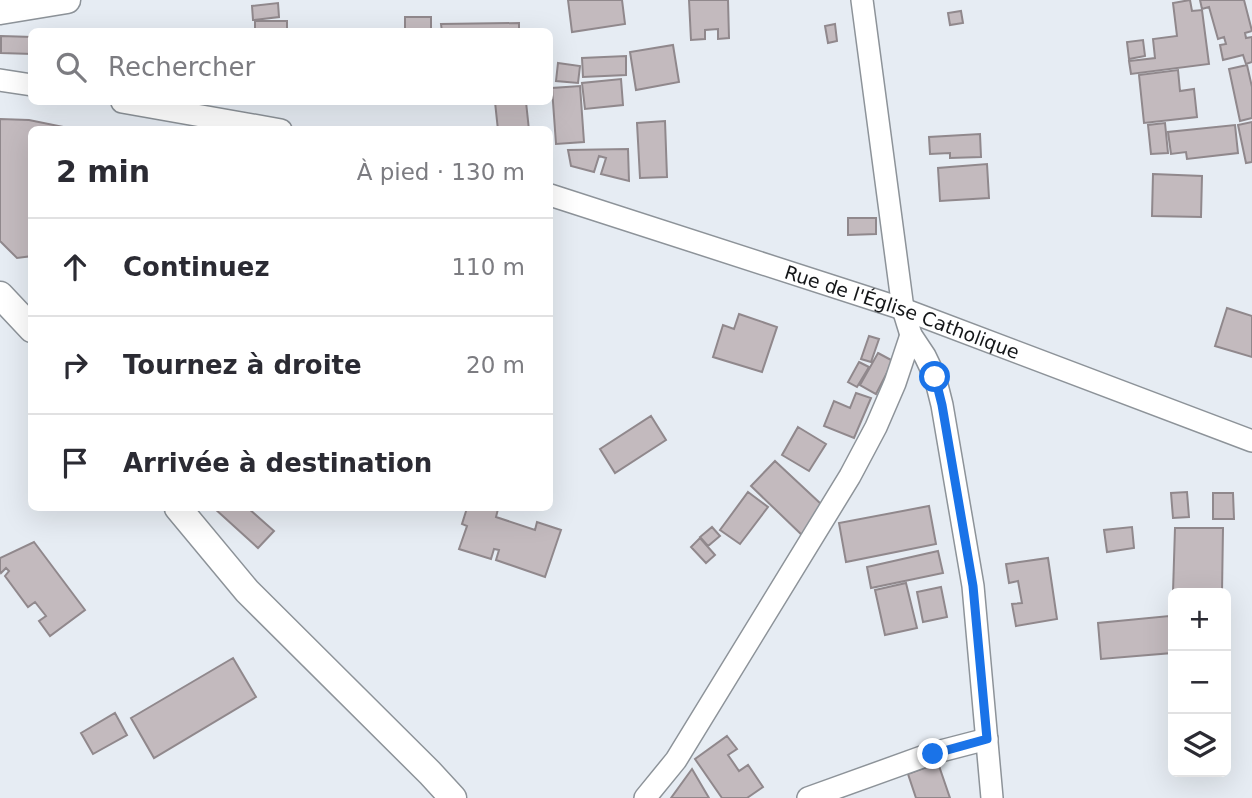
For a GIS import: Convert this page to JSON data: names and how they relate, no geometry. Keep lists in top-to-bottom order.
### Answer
{
  "streets": {
    "street": ["Rue de l'Église Catholique"]
  },
  "page": {
    "search": "Rechercher",
    "heading": ["2 min", "À pied · 130 m"],
    "list": [
      ["Continuez", "110 m"],
      ["Tournez à droite", "20 m"],
      "Arrivée à destination"
    ],
    "map_buttons": ["+", "−"]
  }
}
